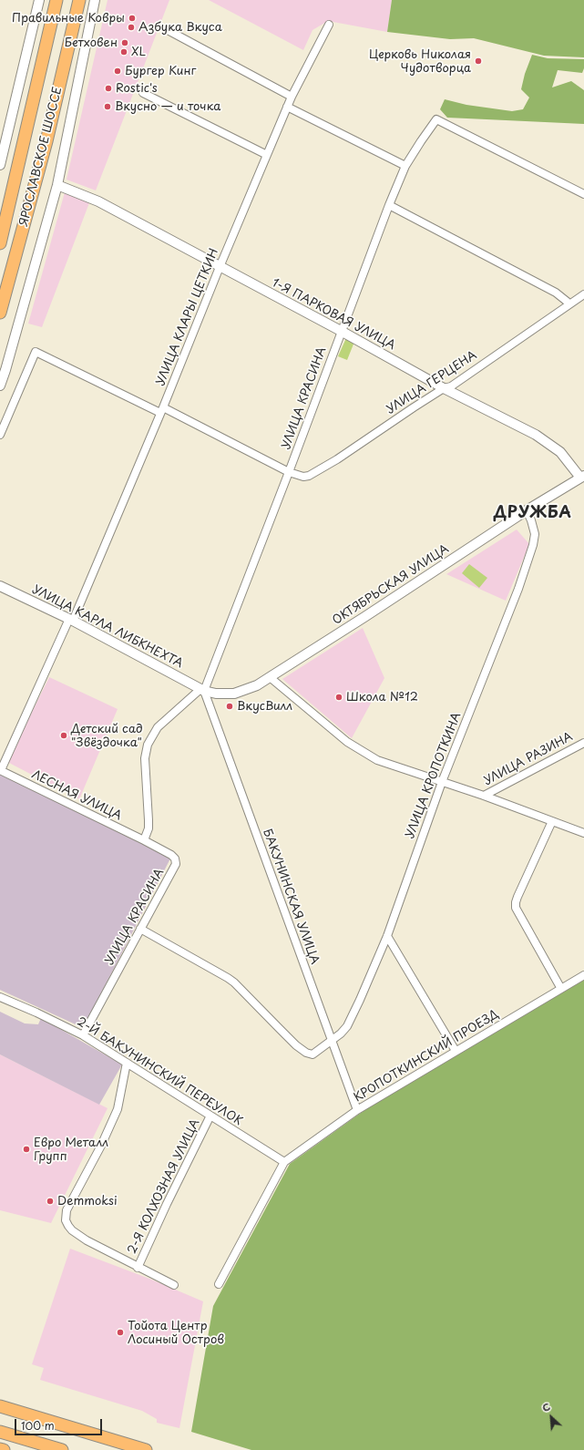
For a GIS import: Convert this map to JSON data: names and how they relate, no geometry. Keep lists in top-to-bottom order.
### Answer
{
  "streets": {
    "highway": ["ЯРОСЛАВСКОЕ ШОССЕ"],
    "street": [
      "1-Я ПАРКОВАЯ УЛИЦА",
      "УЛИЦА КЛАРЫ ЦЕТКИН",
      "УЛИЦА ГЕРЦЕНА",
      "УЛИЦА КРАСИНА",
      "ОКТЯБРЬСКАЯ УЛИЦА",
      "УЛИЦА КАРЛА ЛИБКНЕХТА",
      "УЛИЦА РАЗИНА",
      "УЛИЦА КРОПОТКИНА",
      "ЛЕСНАЯ УЛИЦА",
      "БАКУНИНСКАЯ УЛИЦА",
      "КРОПОТКИНСКИЙ ПРОЕЗД",
      "2-Й БАКУНИНСКИЙ ПЕРЕУЛОК",
      "2-Я КОЛХОЗНАЯ УЛИЦА"
    ]
  },
  "crossings": [
    ["1-Я ПАРКОВАЯ УЛИЦА", "УЛИЦА КЛАРЫ ЦЕТКИН"],
    ["1-Я ПАРКОВАЯ УЛИЦА", "УЛИЦА ГЕРЦЕНА"],
    ["1-Я ПАРКОВАЯ УЛИЦА", "УЛИЦА КРАСИНА"],
    ["1-Я ПАРКОВАЯ УЛИЦА", "ОКТЯБРЬСКАЯ УЛИЦА"],
    ["УЛИЦА КЛАРЫ ЦЕТКИН", "УЛИЦА ГЕРЦЕНА"],
    ["УЛИЦА КЛАРЫ ЦЕТКИН", "УЛИЦА КАРЛА ЛИБКНЕХТА"],
    ["УЛИЦА КЛАРЫ ЦЕТКИН", "ЛЕСНАЯ УЛИЦА"],
    ["УЛИЦА ГЕРЦЕНА", "УЛИЦА КРАСИНА"],
    ["УЛИЦА КРАСИНА", "ОКТЯБРЬСКАЯ УЛИЦА"],
    ["УЛИЦА КРАСИНА", "УЛИЦА КАРЛА ЛИБКНЕХТА"],
    ["УЛИЦА КРАСИНА", "УЛИЦА КРОПОТКИНА"],
    ["УЛИЦА КРАСИНА", "ЛЕСНАЯ УЛИЦА"],
    ["УЛИЦА КРАСИНА", "БАКУНИНСКАЯ УЛИЦА"],
    ["УЛИЦА КРАСИНА", "2-Й БАКУНИНСКИЙ ПЕРЕУЛОК"],
    ["ОКТЯБРЬСКАЯ УЛИЦА", "УЛИЦА КАРЛА ЛИБКНЕХТА"],
    ["ОКТЯБРЬСКАЯ УЛИЦА", "УЛИЦА КРОПОТКИНА"],
    ["ОКТЯБРЬСКАЯ УЛИЦА", "БАКУНИНСКАЯ УЛИЦА"],
    ["УЛИЦА КАРЛА ЛИБКНЕХТА", "БАКУНИНСКАЯ УЛИЦА"],
    ["УЛИЦА КРОПОТКИНА", "БАКУНИНСКАЯ УЛИЦА"],
    ["БАКУНИНСКАЯ УЛИЦА", "КРОПОТКИНСКИЙ ПРОЕЗД"],
    ["КРОПОТКИНСКИЙ ПРОЕЗД", "2-Й БАКУНИНСКИЙ ПЕРЕУЛОК"],
    ["2-Й БАКУНИНСКИЙ ПЕРЕУЛОК", "2-Я КОЛХОЗНАЯ УЛИЦА"]
  ],
  "districts": ["ДРУЖБА"],
  "places": [
    "Правильные Ковры",
    "Азбука Вкуса",
    "Бетховен",
    "XL",
    "Церковь Николая Чудотворца",
    "Бургер Кинг",
    "Rostic's",
    "Вкусно — и точка",
    "Школа №12",
    "ВкусВилл",
    "Детский сад \"Звёздочка\"",
    "Евро Металл Групп",
    "Demmoksi",
    "Тойота Центр Лосиный Остров"
  ],
  "scale_bar": "100 m",
  "north": "top left"
}
